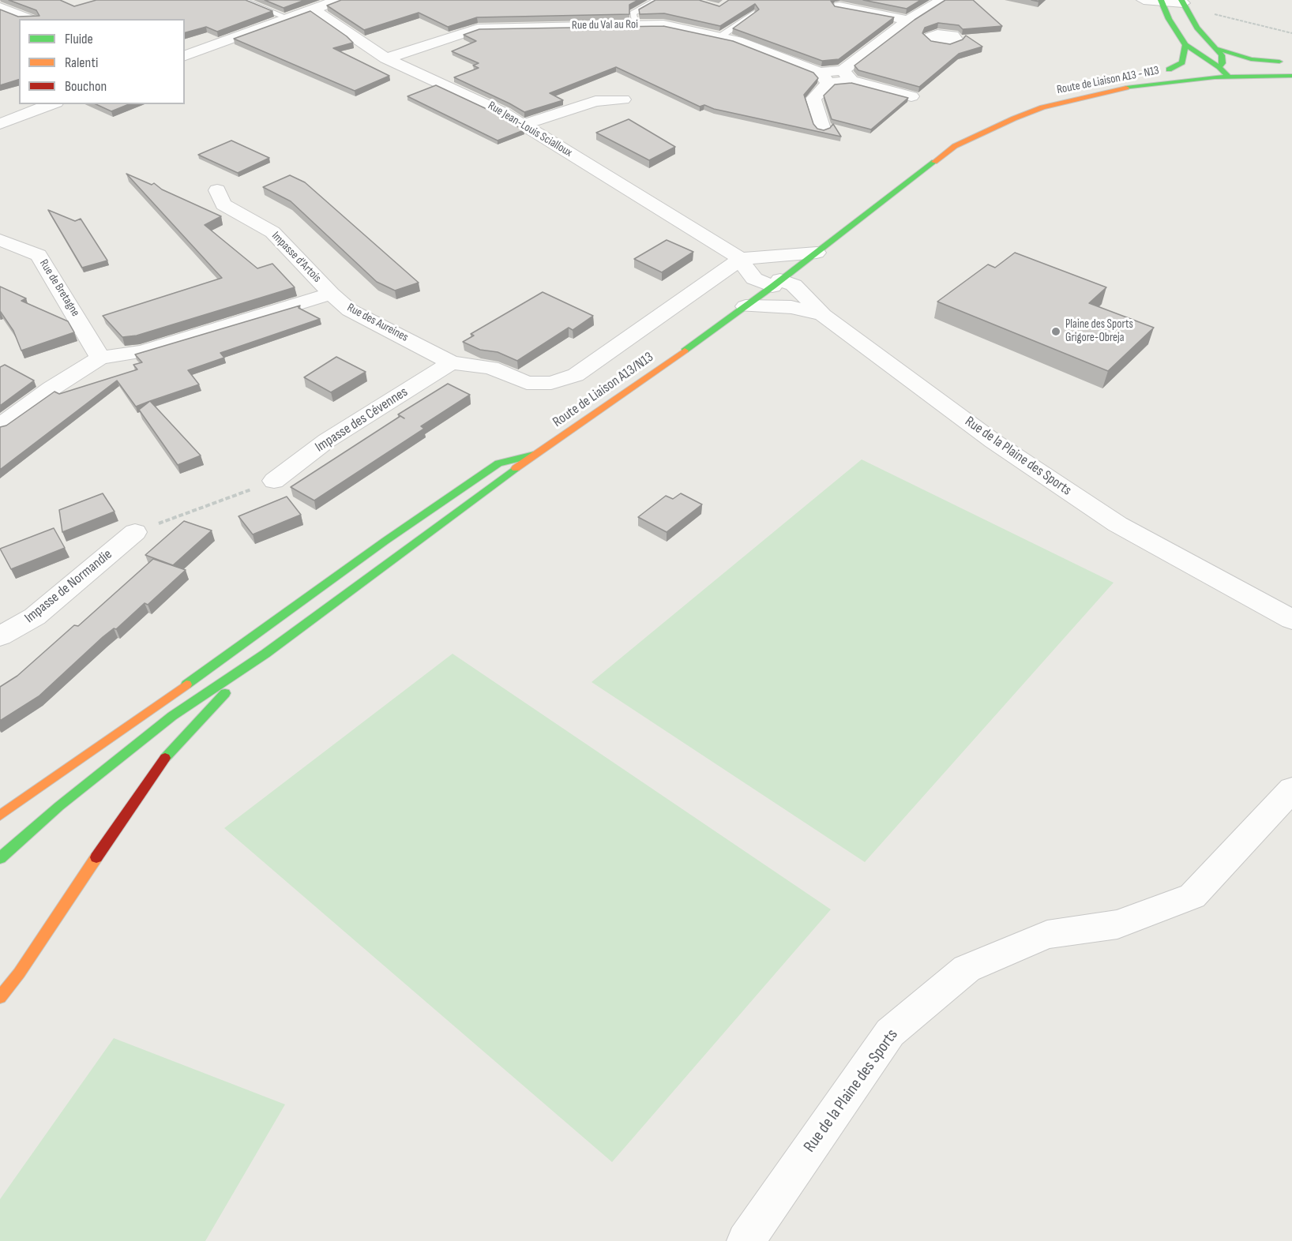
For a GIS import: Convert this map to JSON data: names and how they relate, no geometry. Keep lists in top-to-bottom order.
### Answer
{
  "streets": {
    "main road": ["Route de Liaison A13 - N13", "Route de Liaison A13/N13"],
    "street": [
      "Rue du Val au Roi",
      "Rue Jean-Louis Scialloux",
      "Impasse d'Artois",
      "Rue de Bretagne",
      "Rue des Aureines",
      "Impasse des Cévennes",
      "Rue de la Plaine des Sports",
      "Impasse de Normandie"
    ]
  },
  "crossings": [
    ["Rue du Val au Roi", "Rue Jean-Louis Scialloux"],
    ["Route de Liaison A13 - N13", "Route de Liaison A13/N13"],
    ["Rue Jean-Louis Scialloux", "Rue des Aureines"],
    ["Rue Jean-Louis Scialloux", "Route de Liaison A13/N13"],
    ["Impasse d'Artois", "Rue des Aureines"],
    ["Rue de Bretagne", "Rue des Aureines"],
    ["Rue des Aureines", "Impasse des Cévennes"],
    ["Route de Liaison A13/N13", "Rue de la Plaine des Sports"]
  ],
  "places": ["Plaine des Sports Grigore-Obreja"],
  "legend": ["Fluide", "Ralenti", "Bouchon"]
}
